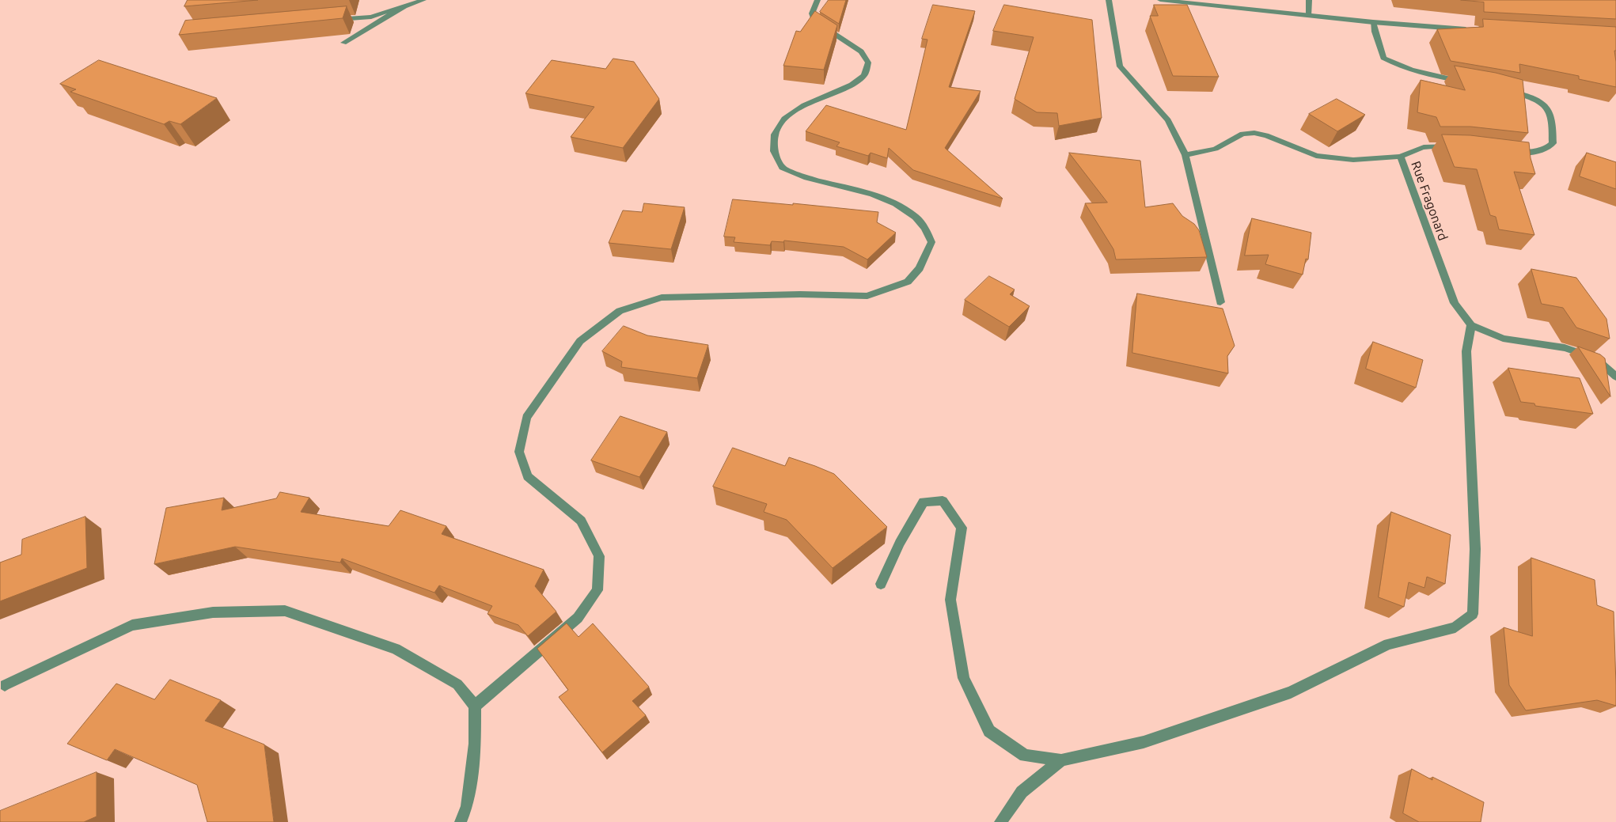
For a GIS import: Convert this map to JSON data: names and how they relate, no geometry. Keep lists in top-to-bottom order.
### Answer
{
  "streets": {
    "street": ["Rue Fragonard"]
  }
}
